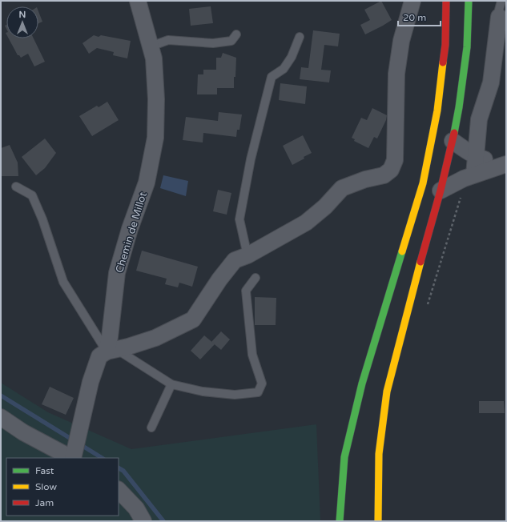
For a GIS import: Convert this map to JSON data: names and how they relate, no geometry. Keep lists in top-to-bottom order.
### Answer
{
  "streets": {
    "street": ["Chemin de Millot"]
  },
  "legend": ["Fast", "Slow", "Jam"],
  "scale_bar": "20 m",
  "north": "top"
}
